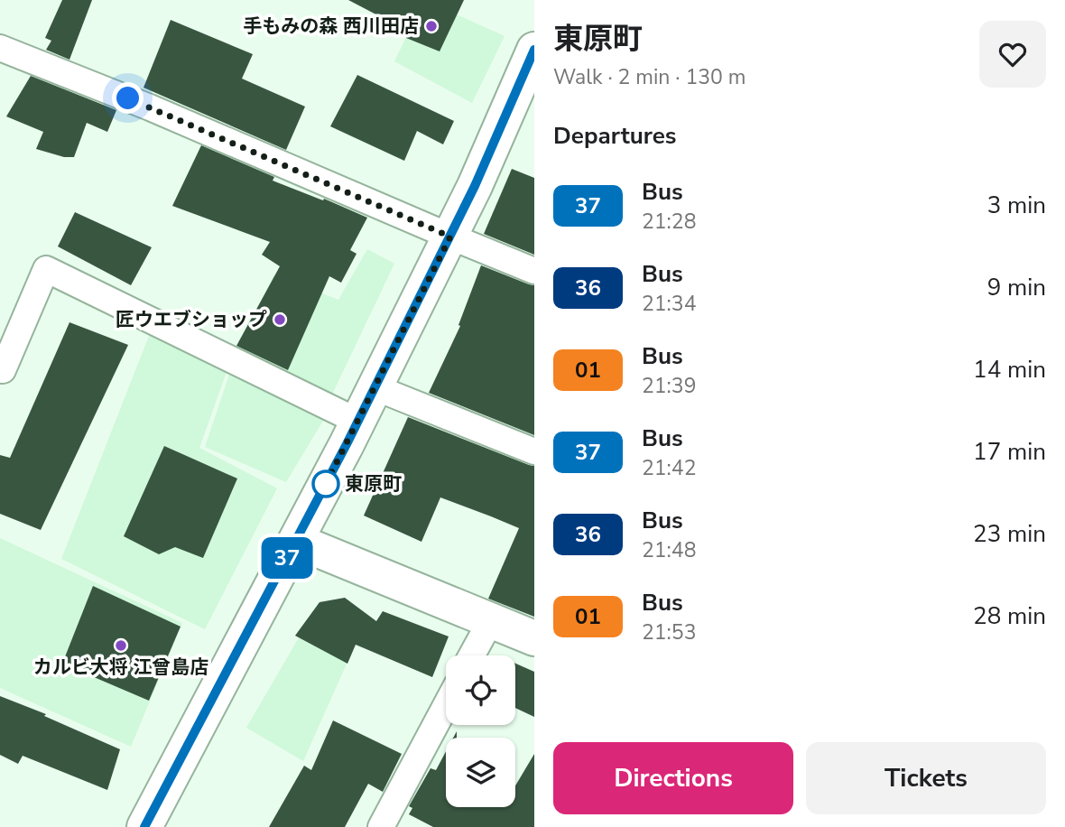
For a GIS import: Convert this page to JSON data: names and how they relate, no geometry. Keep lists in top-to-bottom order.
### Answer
{
  "places": [
    "手もみの森 西川田店",
    "匠ウエブショップ",
    "東原町",
    "カルビ大将 江曾島店"
  ],
  "lines": ["bus line 37"],
  "page": {
    "on_map": "37",
    "heading": [
      ["東原町", "Walk · 2 min · 130 m"],
      "Departures"
    ],
    "list": [
      {
        "mark": "37",
        "name": "Bus",
        "note": "21:28",
        "value": "3 min"
      },
      {
        "mark": "36",
        "name": "Bus",
        "note": "21:34",
        "value": "9 min"
      },
      {
        "mark": "01",
        "name": "Bus",
        "note": "21:39",
        "value": "14 min"
      },
      {
        "mark": "37",
        "name": "Bus",
        "note": "21:42",
        "value": "17 min"
      },
      {
        "mark": "36",
        "name": "Bus",
        "note": "21:48",
        "value": "23 min"
      },
      {
        "mark": "01",
        "name": "Bus",
        "note": "21:53",
        "value": "28 min"
      }
    ],
    "buttons": ["Directions", "Tickets"]
  }
}
